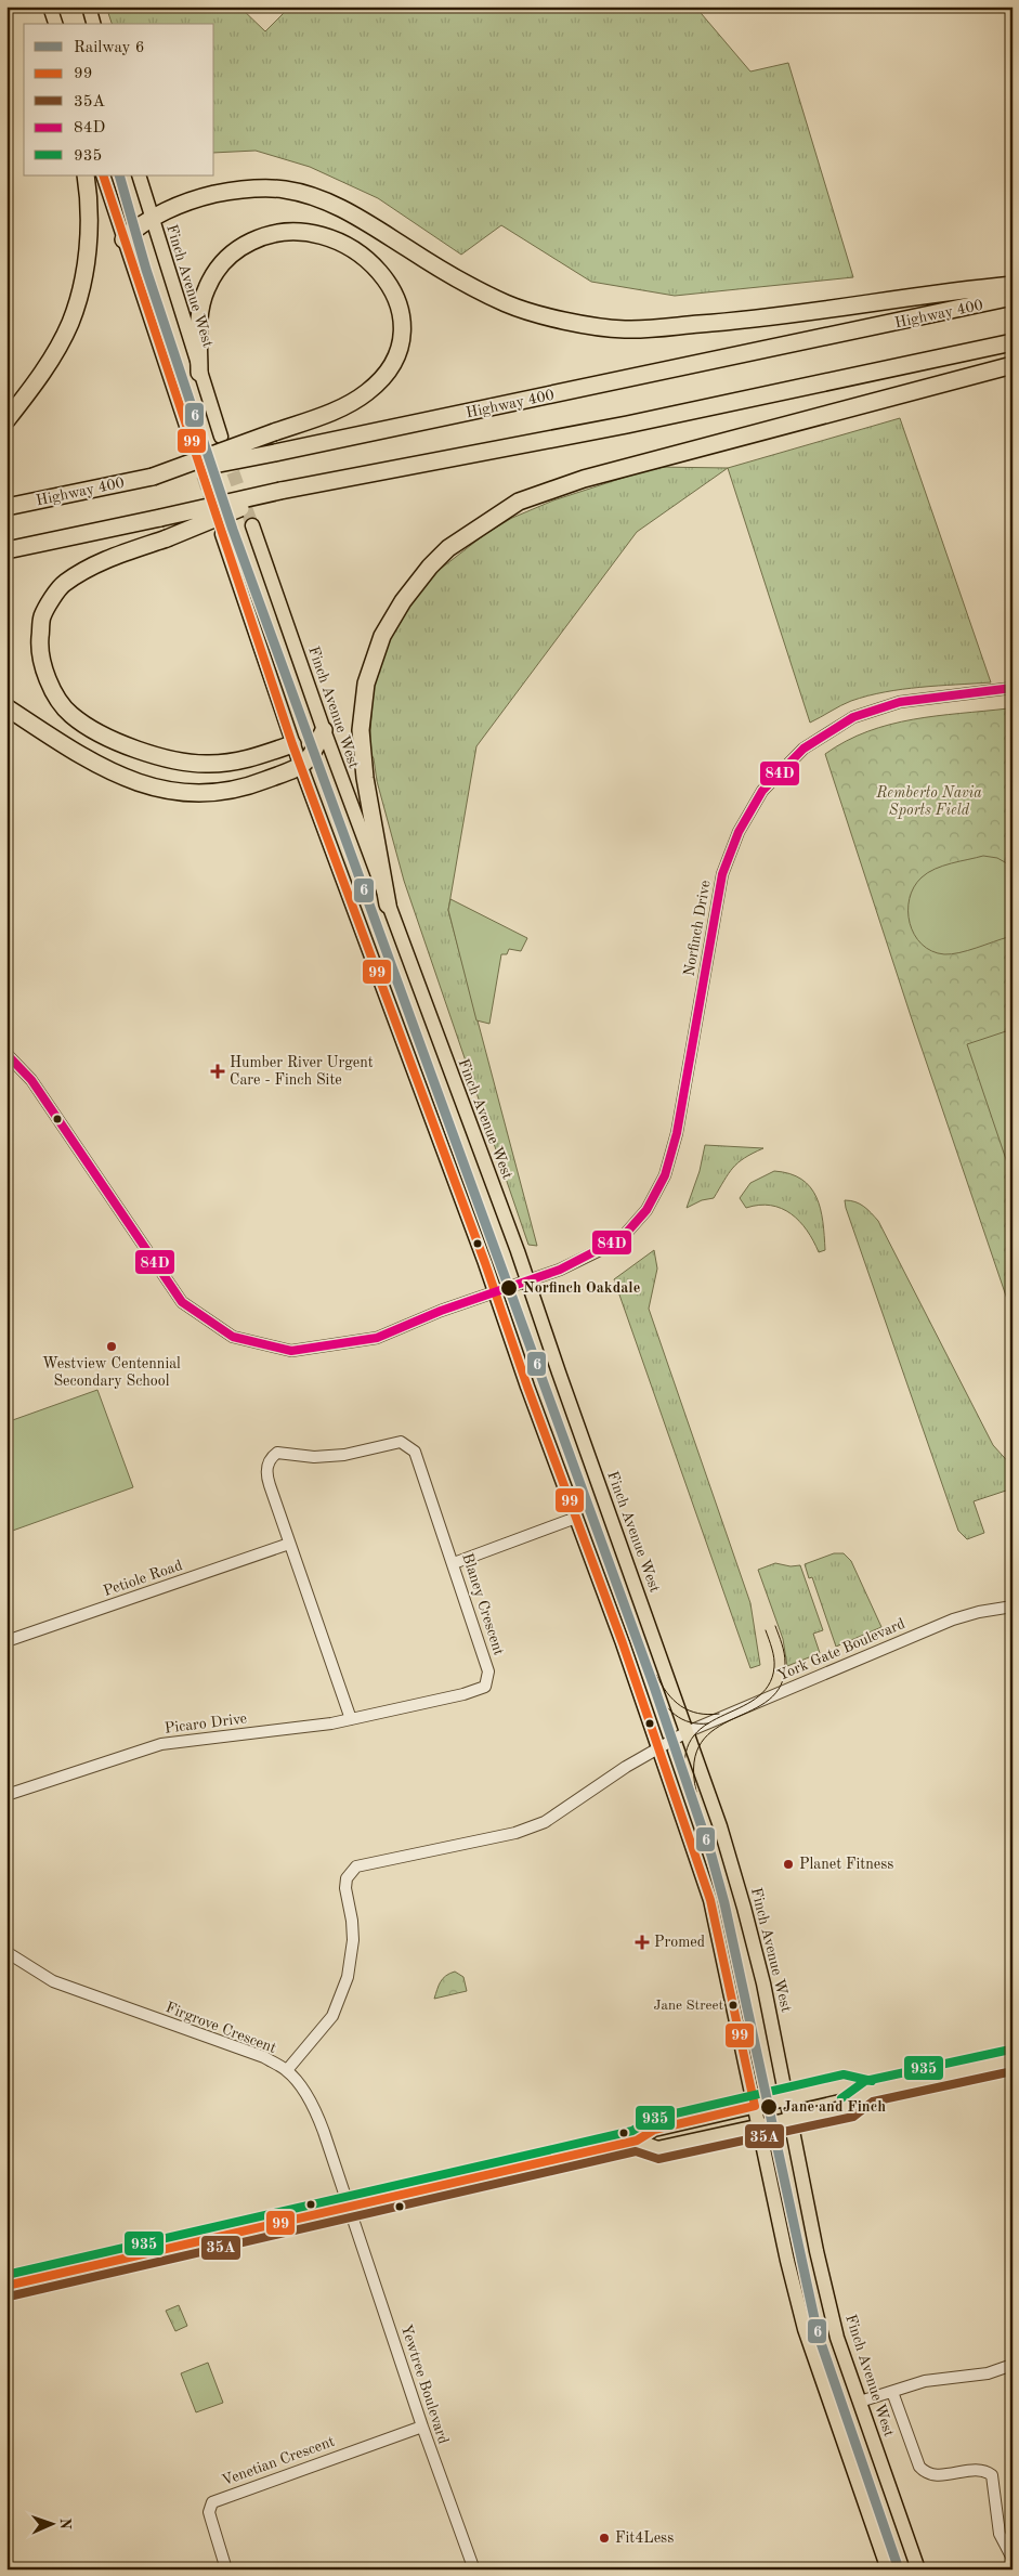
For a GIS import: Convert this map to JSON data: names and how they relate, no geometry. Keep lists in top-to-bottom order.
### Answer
{
  "streets": {
    "highway": ["Highway 400"],
    "main road": ["Finch Avenue West"],
    "street": [
      "Norfinch Drive",
      "Petiole Road",
      "Blaney Crescent",
      "York Gate Boulevard",
      "Picaro Drive",
      "Firgrove Crescent",
      "Yewtree Boulevard",
      "Venetian Crescent"
    ]
  },
  "crossings": [
    ["Finch Avenue West", "Norfinch Drive"],
    ["Finch Avenue West", "York Gate Boulevard"],
    ["Petiole Road", "Blaney Crescent"],
    ["Blaney Crescent", "Picaro Drive"],
    ["York Gate Boulevard", "Firgrove Crescent"],
    ["Firgrove Crescent", "Yewtree Boulevard"],
    ["Yewtree Boulevard", "Venetian Crescent"]
  ],
  "parks": ["Remberto Navia Sports Field"],
  "places": {
    "health": ["Humber River Urgent Care - Finch Site", "Promed"],
    "other": [
      "Norfinch Oakdale",
      "Westview Centennial Secondary School",
      "Planet Fitness",
      "Jane Street",
      "Jane and Finch",
      "Fit4Less"
    ]
  },
  "lines": [
    "rail line 6",
    "transit line 99",
    "transit line 84D",
    "transit line 935",
    "transit line 35A"
  ],
  "legend": [
    "Railway 6",
    "99",
    "35A",
    "84D",
    "935"
  ],
  "north": "right"
}
